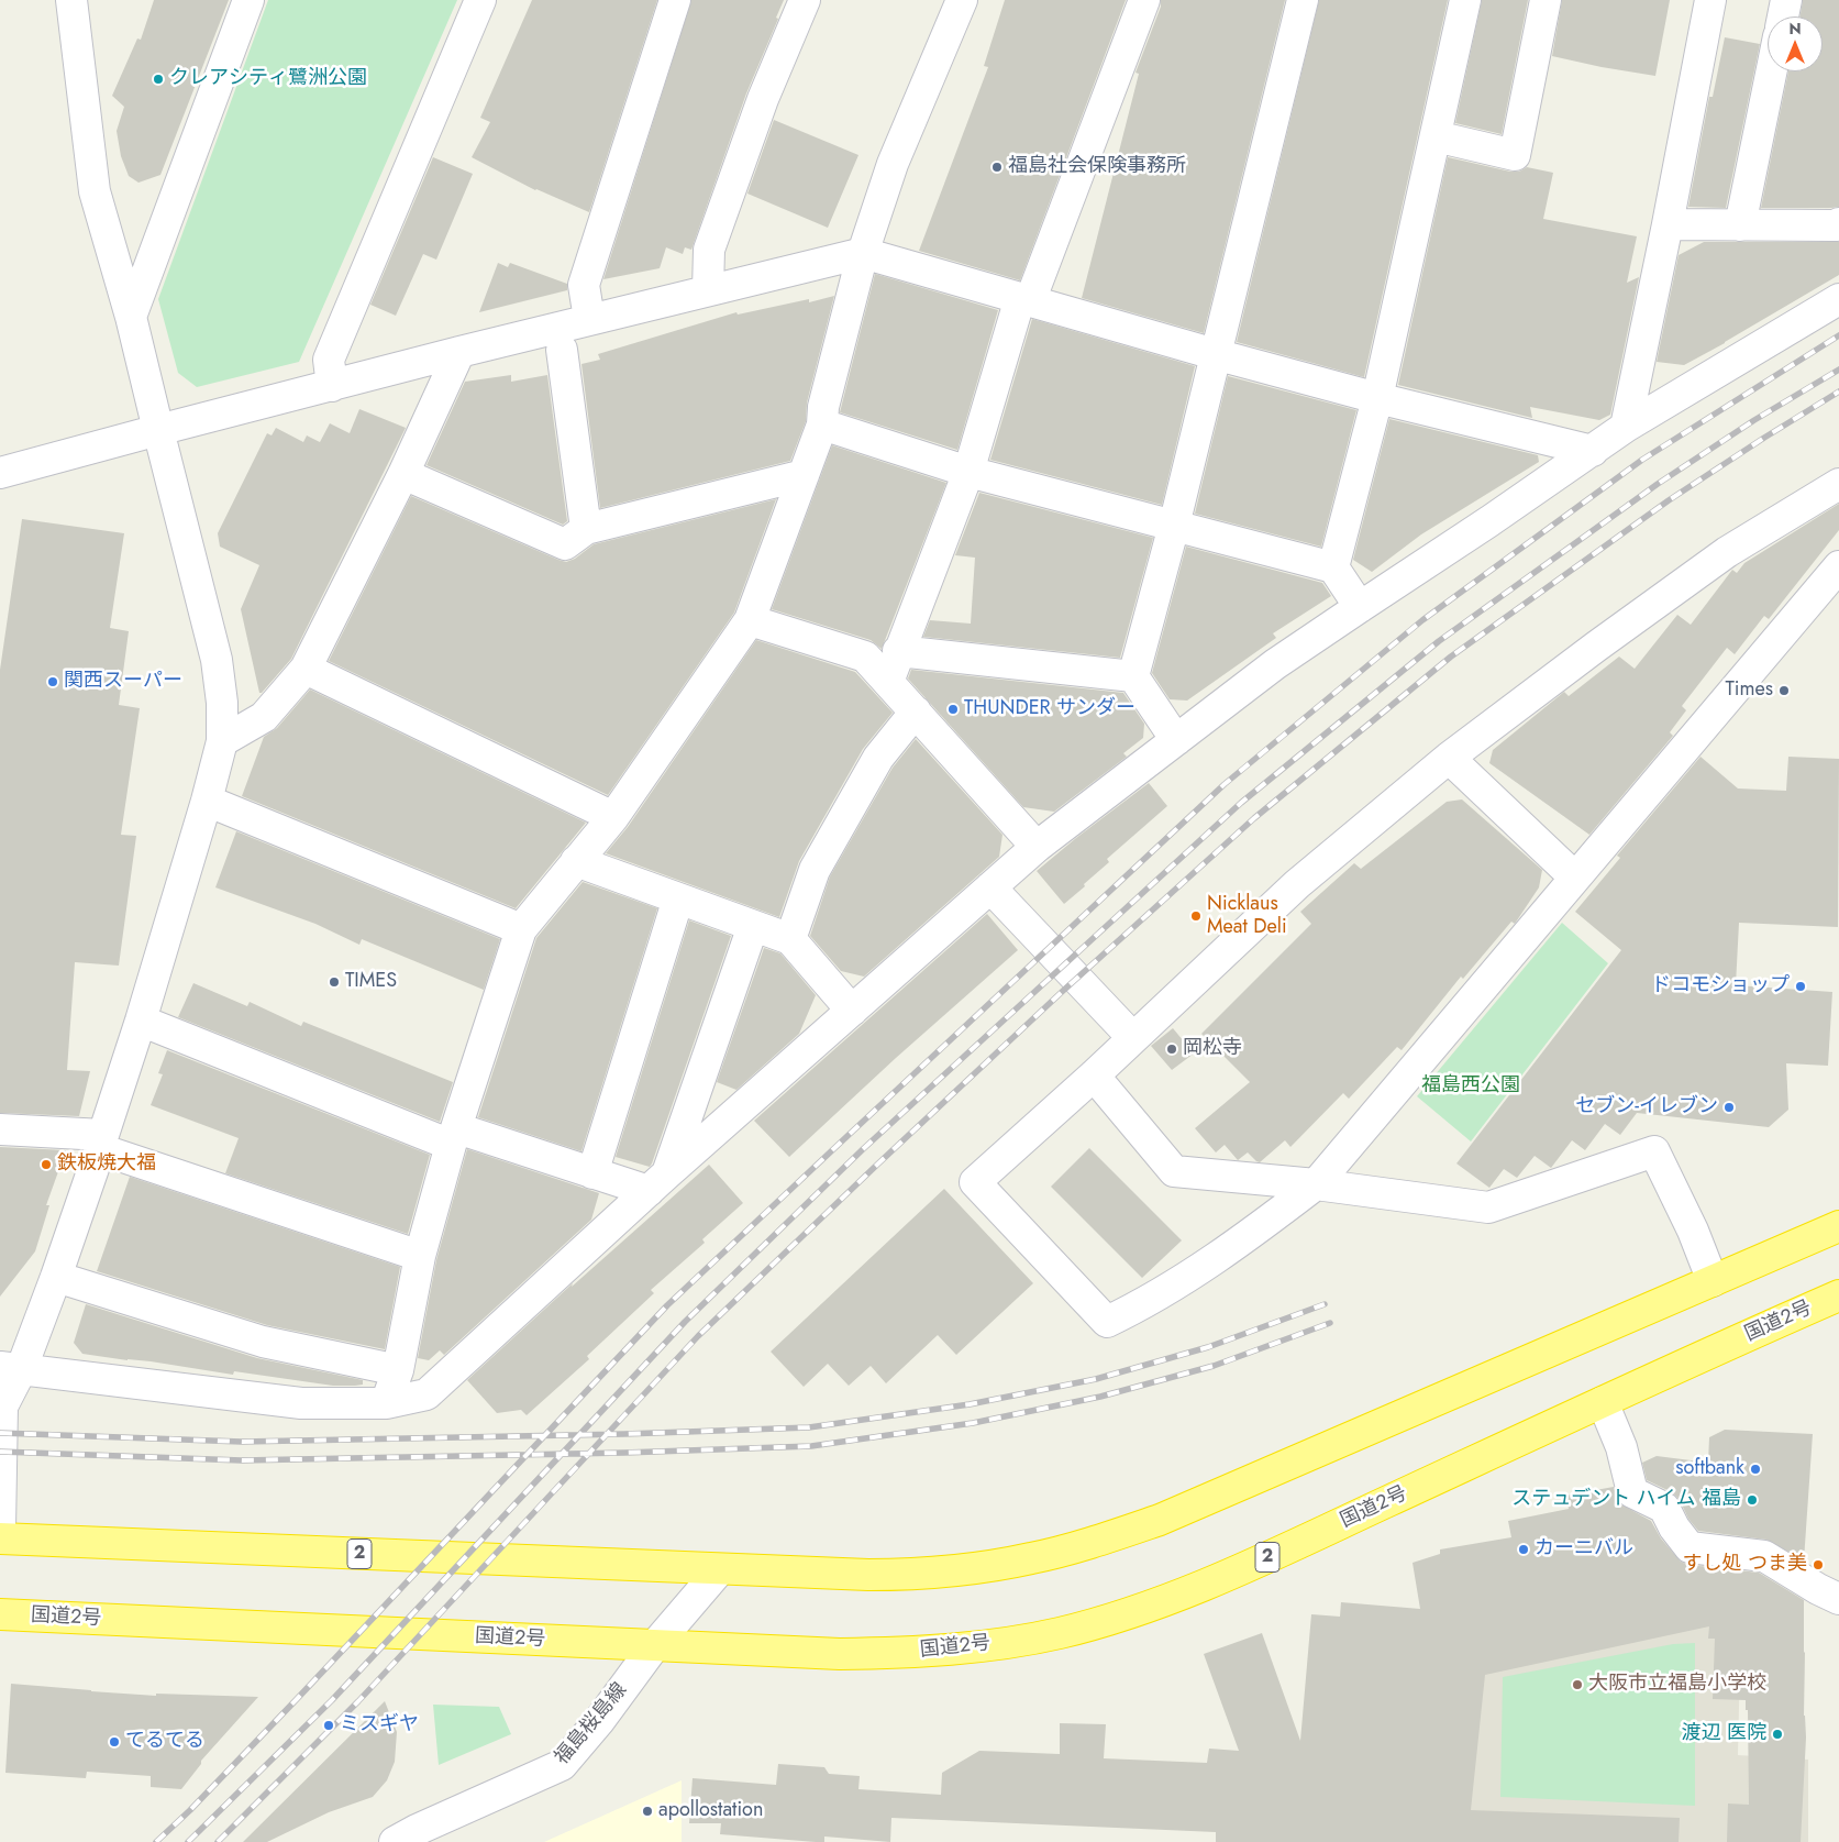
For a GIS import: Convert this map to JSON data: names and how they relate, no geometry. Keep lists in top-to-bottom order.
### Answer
{
  "streets": {
    "highway": ["国道2号", "2"],
    "street": ["福島桜島線"]
  },
  "crossings": [
    ["国道2号", "福島桜島線"],
    ["2", "福島桜島線"]
  ],
  "parks": ["福島西公園"],
  "places": [
    "クレアシティ鷺洲公園",
    "福島社会保険事務所",
    "関西スーパー",
    "Times",
    "THUNDER サンダー",
    "Nicklaus Meat Deli",
    "TIMES",
    "ドコモショップ",
    "岡松寺",
    "セブン-イレブン",
    "鉄板焼大福",
    "softbank",
    "ステュデント ハイム 福島",
    "カーニバル",
    "すし処 つま美",
    "大阪市立福島小学校",
    "ミスギヤ",
    "渡辺 医院",
    "てるてる",
    "apollostation"
  ],
  "north": "top"
}
